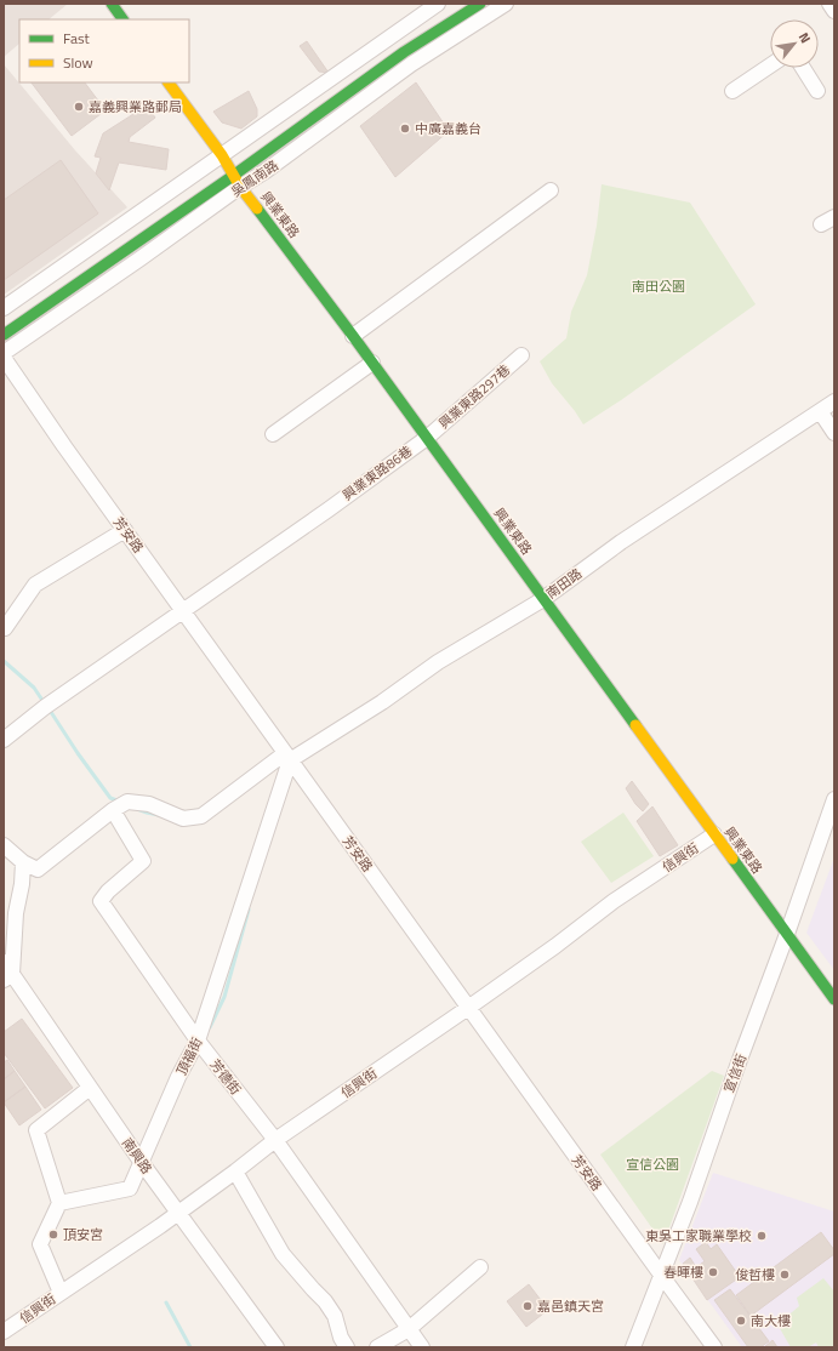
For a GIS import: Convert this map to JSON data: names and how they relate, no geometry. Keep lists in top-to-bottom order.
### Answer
{
  "streets": {
    "street": [
      "吳鳳南路",
      "興業東路",
      "興業東路297巷",
      "興業東路86巷",
      "芳安路",
      "南田路",
      "信興街",
      "頂福街",
      "宣信街",
      "芳德街",
      "南興路"
    ]
  },
  "crossings": [
    ["吳鳳南路", "興業東路"],
    ["興業東路", "興業東路297巷"],
    ["興業東路", "興業東路86巷"],
    ["興業東路", "南田路"],
    ["興業東路", "信興街"],
    ["興業東路", "宣信街"],
    ["興業東路297巷", "興業東路86巷"],
    ["興業東路86巷", "芳安路"],
    ["芳安路", "南田路"],
    ["芳安路", "信興街"],
    ["芳安路", "頂福街"],
    ["芳安路", "宣信街"],
    ["南田路", "頂福街"],
    ["南田路", "芳德街"],
    ["信興街", "芳德街"],
    ["信興街", "南興路"],
    ["頂福街", "芳德街"],
    ["頂福街", "南興路"]
  ],
  "parks": ["南田公園", "宣信公園"],
  "places": [
    "嘉義興業路郵局",
    "中廣嘉義台",
    "頂安宮",
    "東吳工家職業學校",
    "春暉樓",
    "俊哲樓",
    "嘉邑鎮天宮",
    "南大樓"
  ],
  "legend": ["Fast", "Slow"],
  "north": "top right"
}
